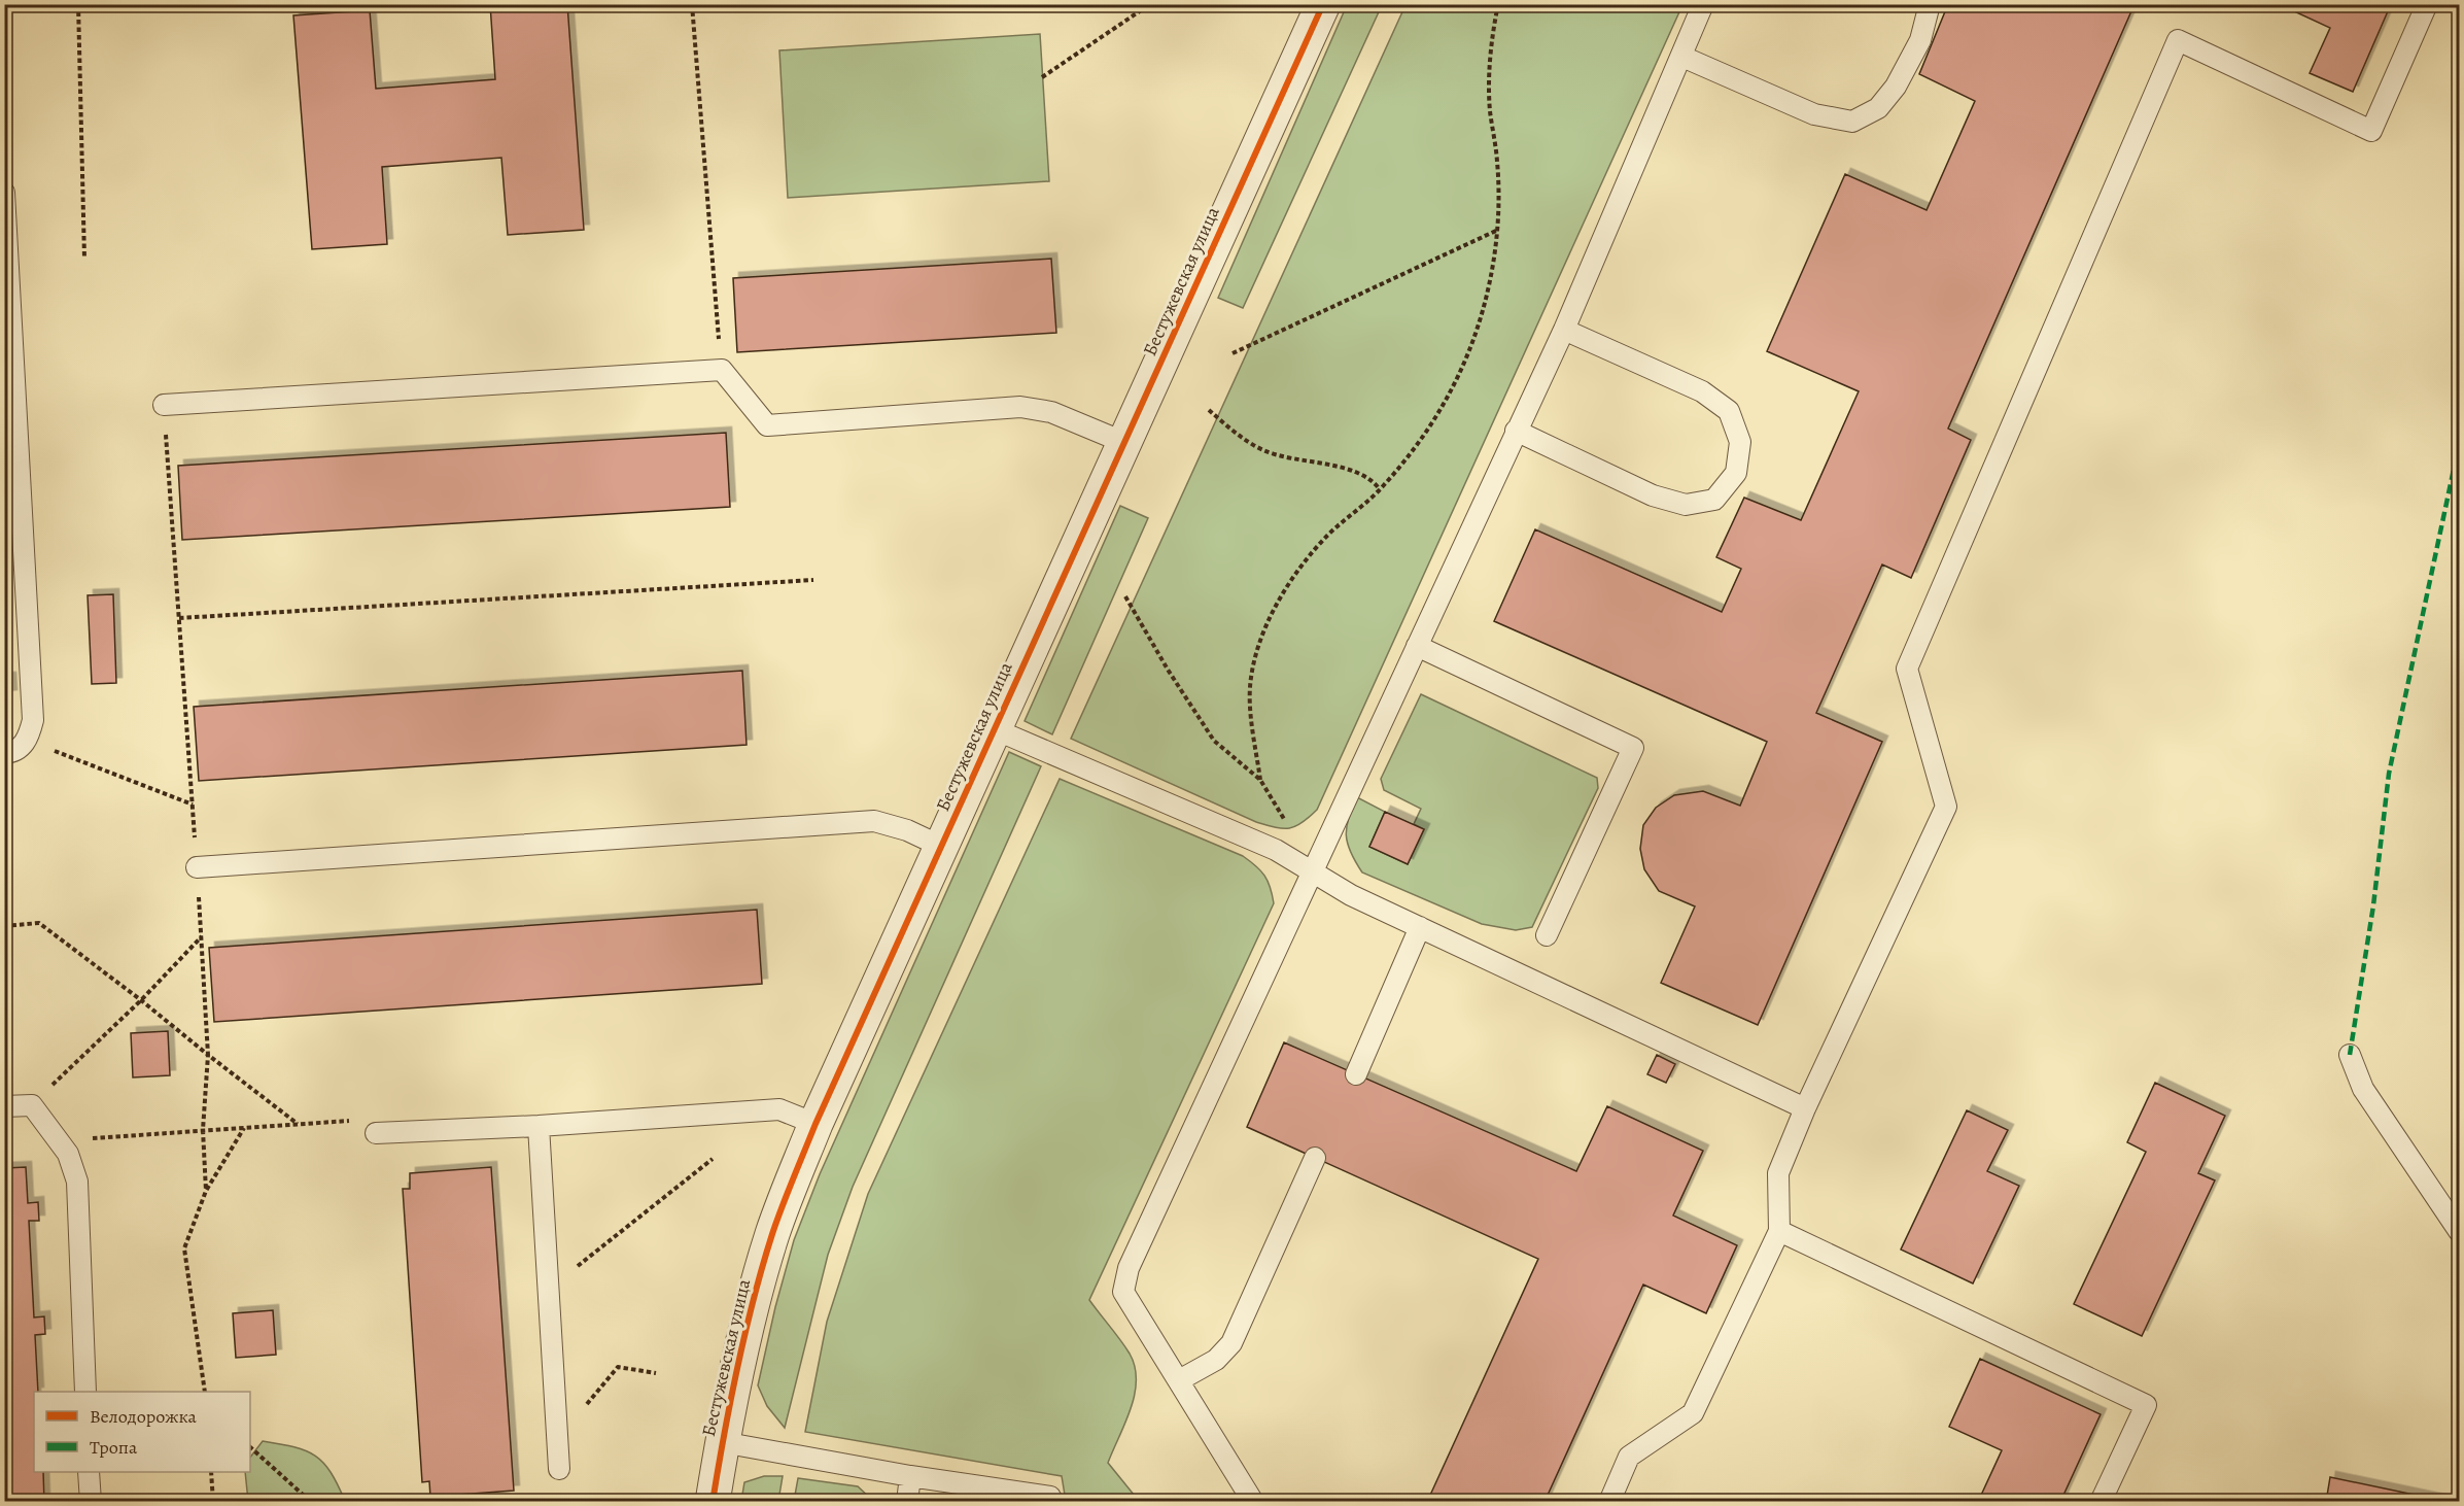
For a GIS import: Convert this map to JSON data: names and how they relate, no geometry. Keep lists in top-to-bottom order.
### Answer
{
  "streets": {
    "street": ["Бестужевская улица"]
  },
  "legend": ["Велодорожка", "Тропа"]
}
